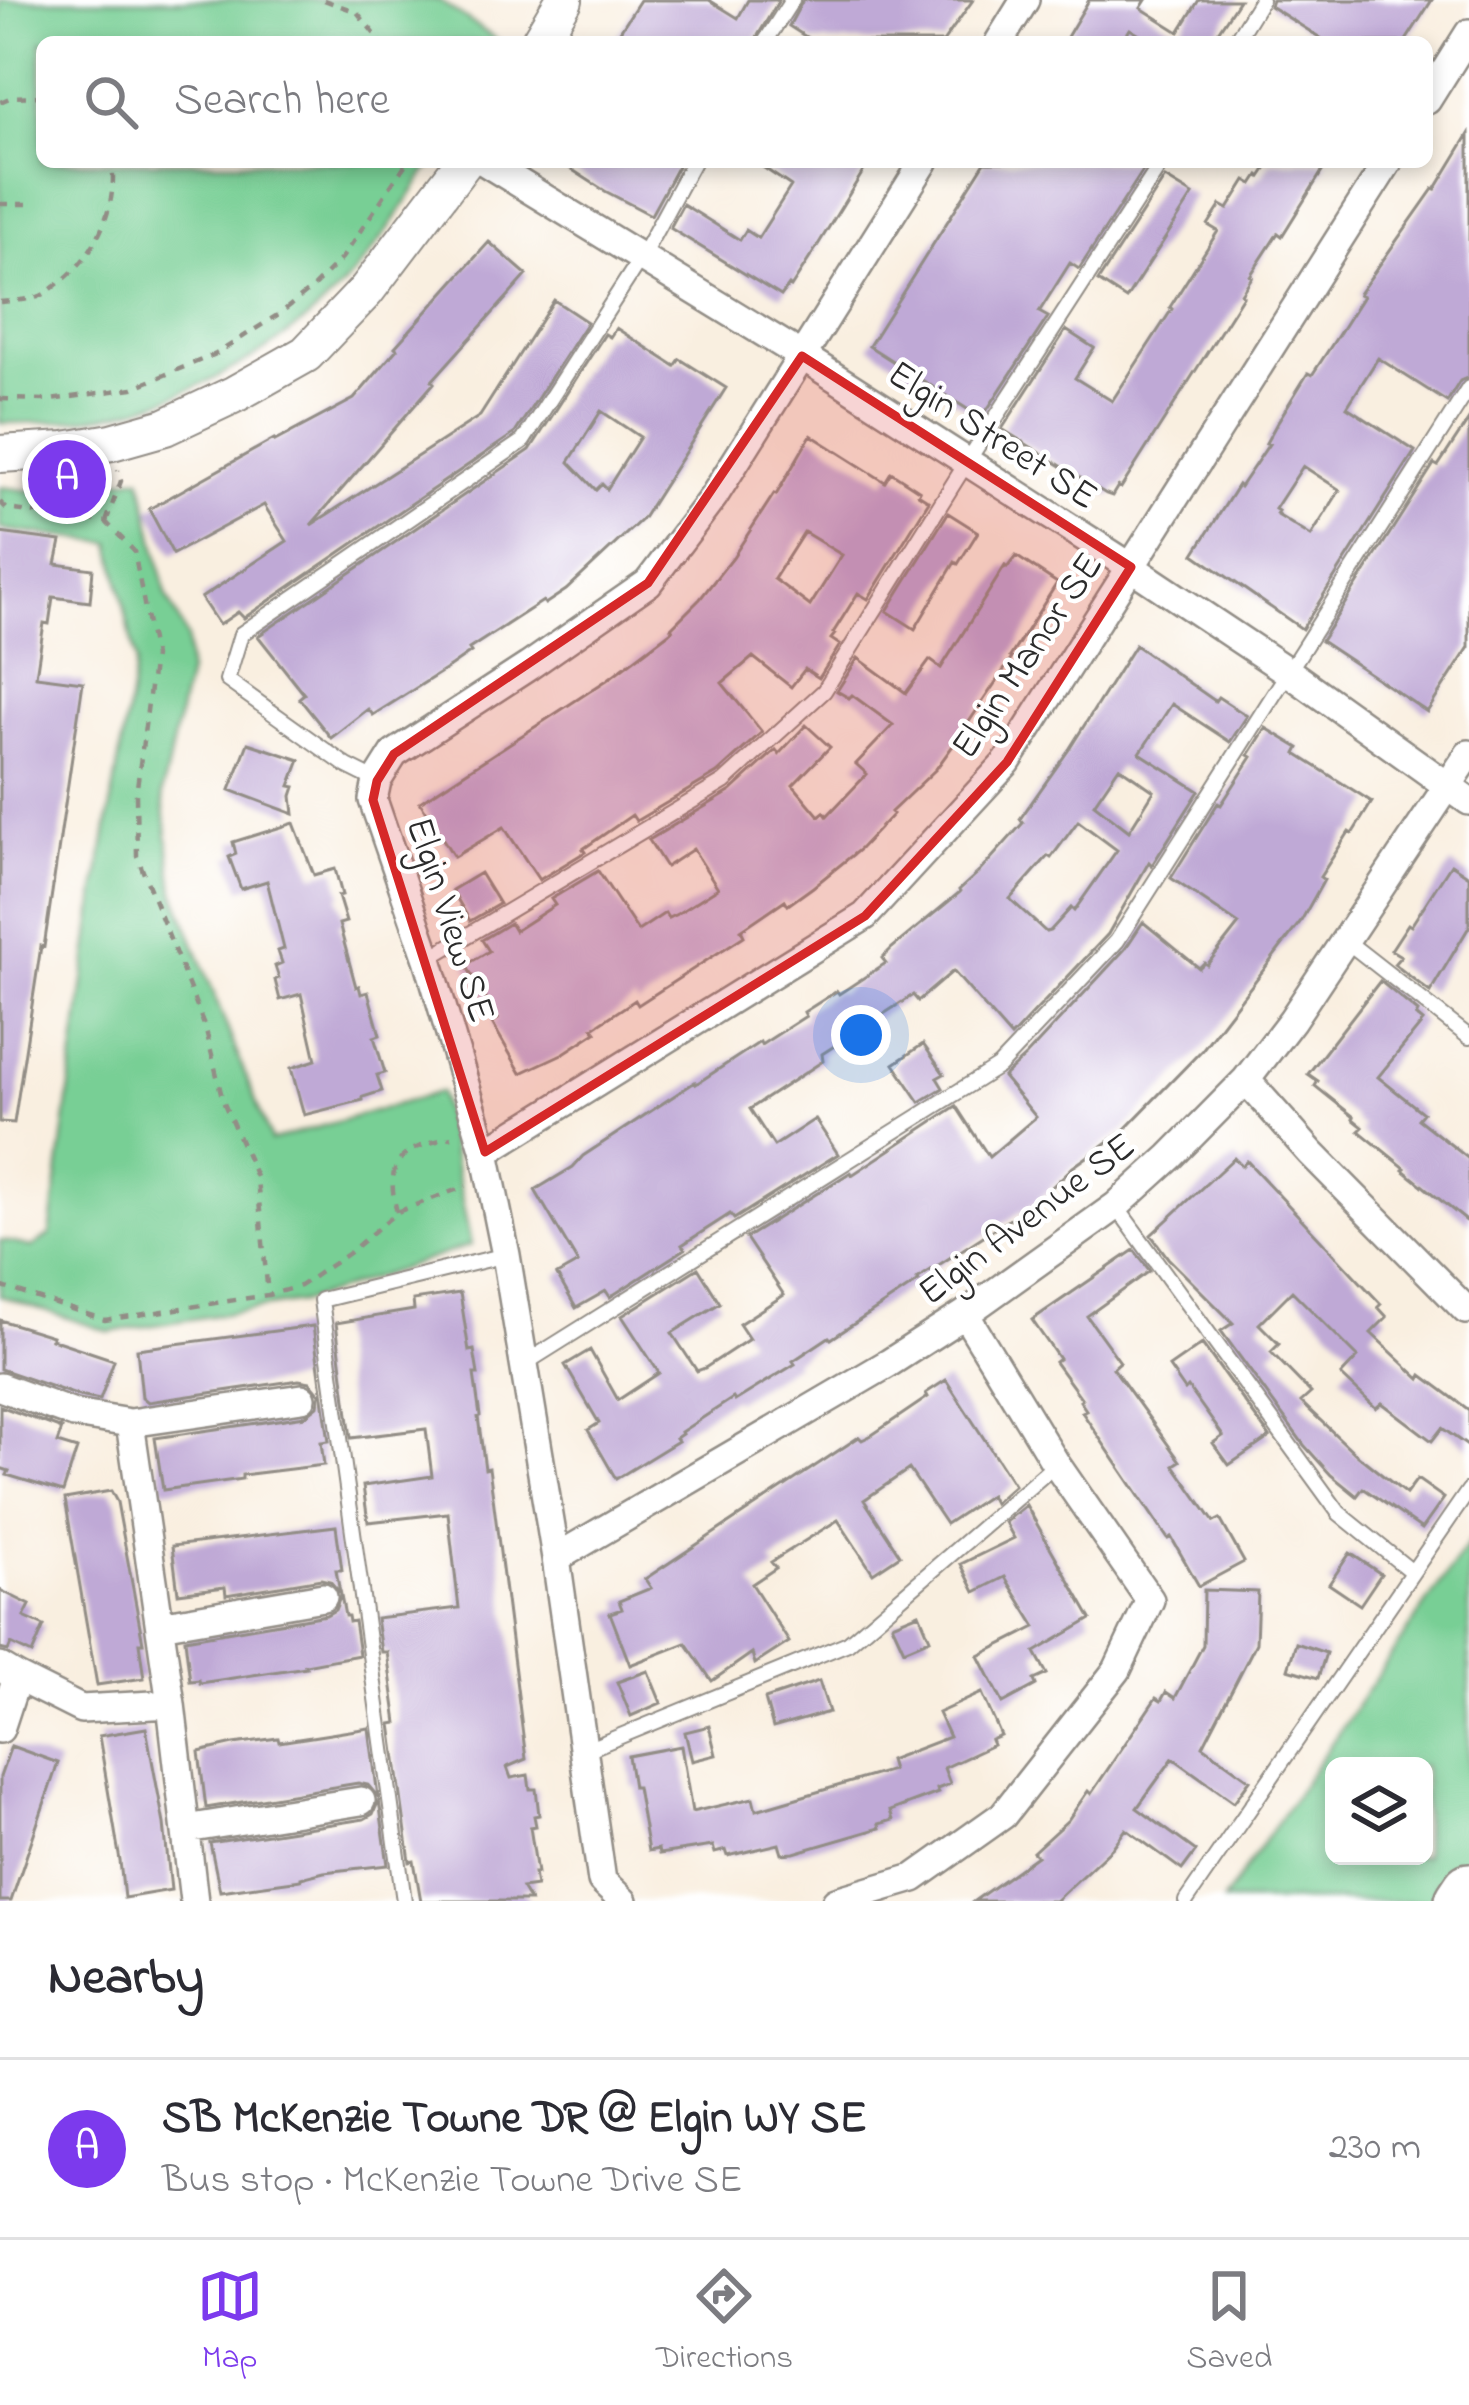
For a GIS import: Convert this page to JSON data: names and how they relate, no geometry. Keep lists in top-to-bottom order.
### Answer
{
  "streets": {
    "street": [
      "Elgin Street SE",
      "Elgin Manor SE",
      "Elgin View SE",
      "Elgin Avenue SE"
    ]
  },
  "crossings": [
    ["Elgin Street SE", "Elgin Manor SE"],
    ["Elgin Street SE", "Elgin View SE"],
    ["Elgin Street SE", "Elgin Avenue SE"],
    ["Elgin Manor SE", "Elgin View SE"],
    ["Elgin View SE", "Elgin Avenue SE"]
  ],
  "page": {
    "search": "Search here",
    "pins": "A",
    "heading": "Nearby",
    "list": [
      {
        "mark": "A",
        "name": "SB McKenzie Towne DR @ Elgin WY SE",
        "note": "Bus stop · McKenzie Towne Drive SE",
        "value": "230 m"
      }
    ],
    "nav": ["Map", "Directions", "Saved"]
  }
}
